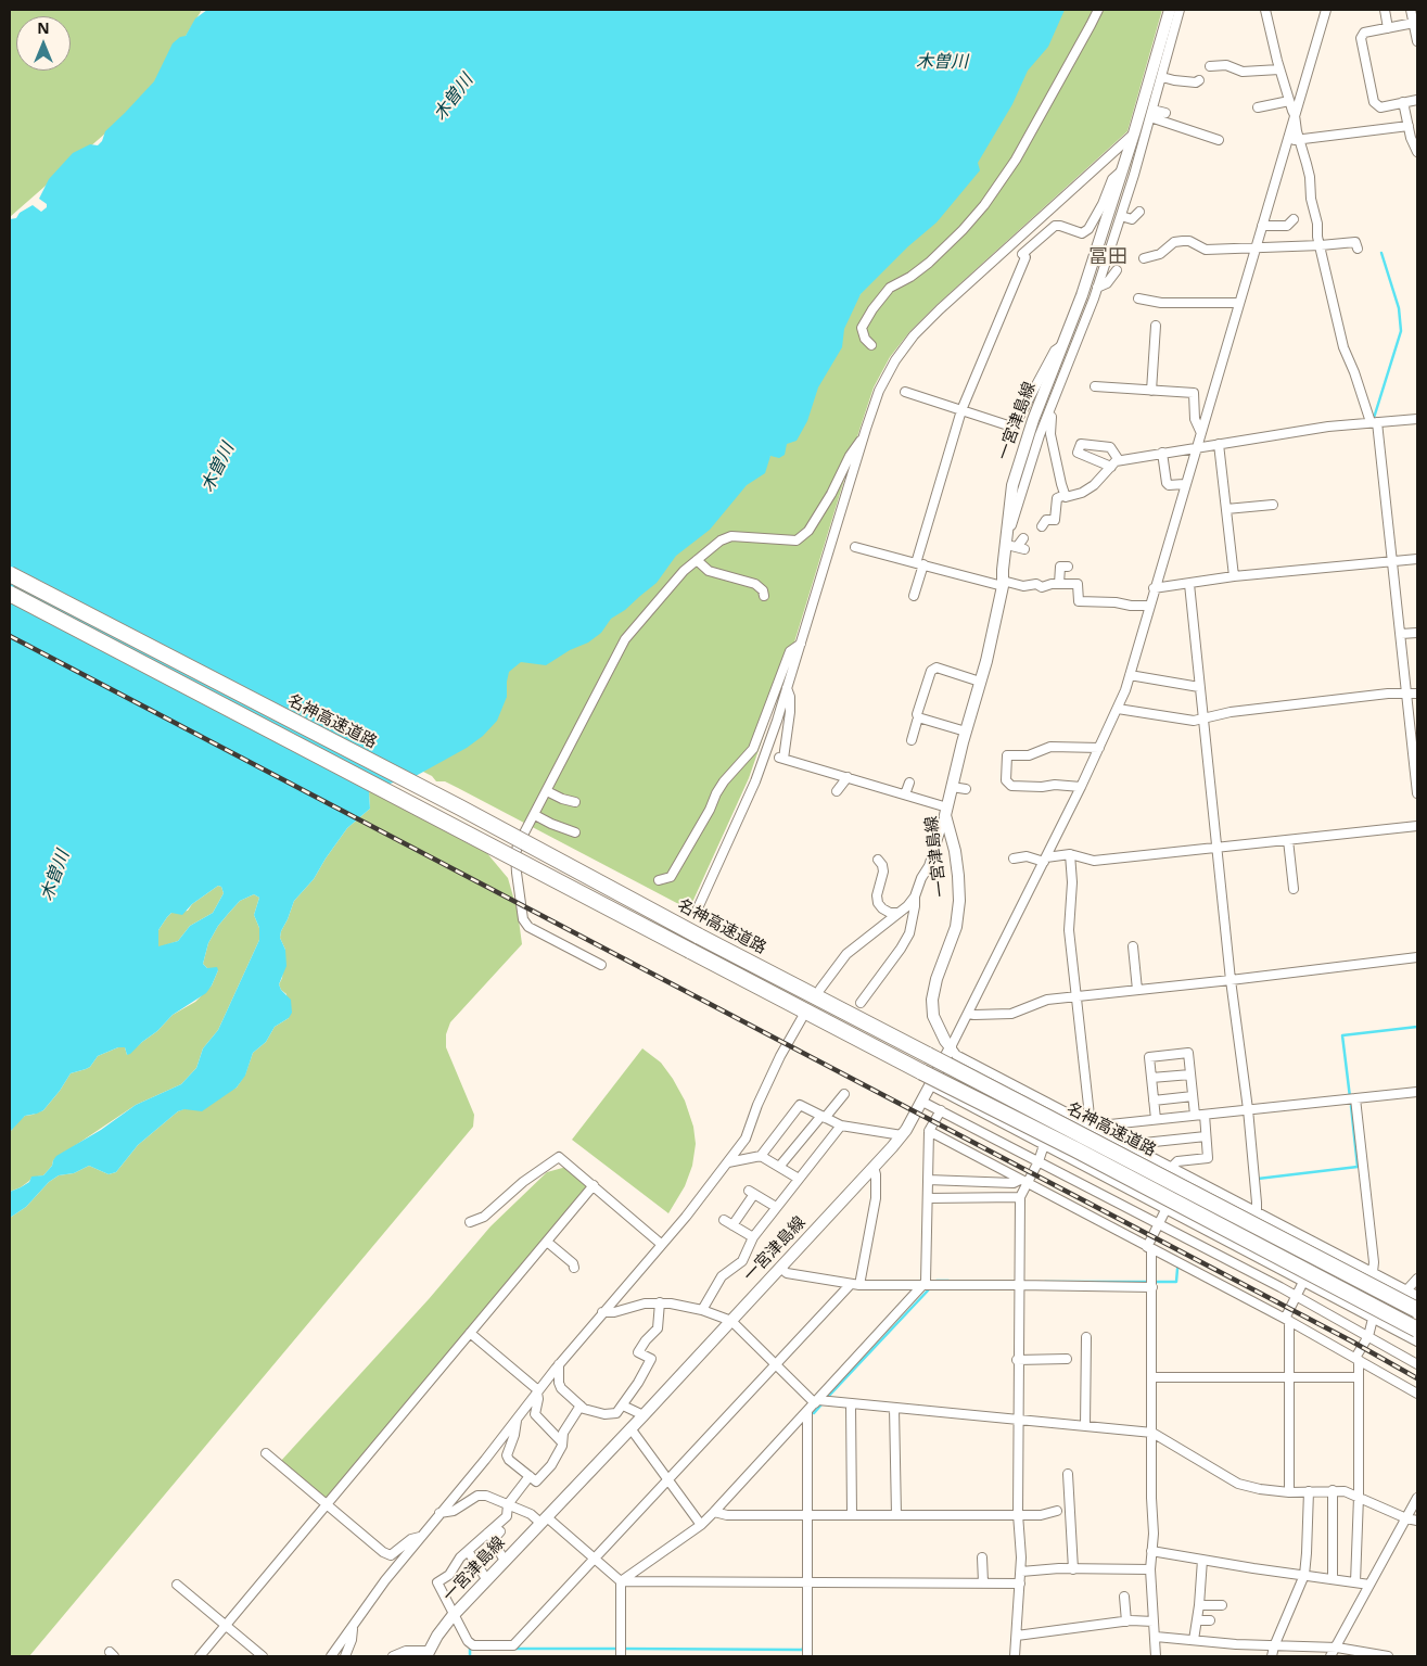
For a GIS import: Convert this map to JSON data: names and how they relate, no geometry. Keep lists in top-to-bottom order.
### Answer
{
  "streets": {
    "highway": ["名神高速道路"],
    "main road": ["一宮津島線"]
  },
  "districts": ["冨田"],
  "water": ["木曽川"],
  "north": "top"
}
